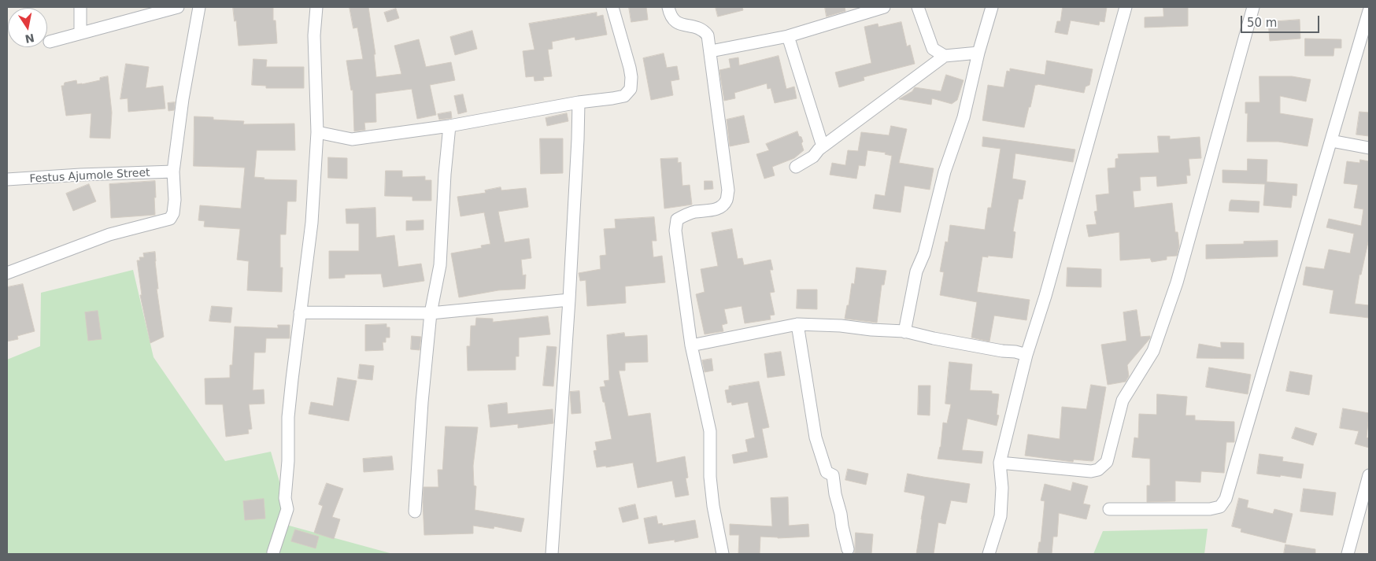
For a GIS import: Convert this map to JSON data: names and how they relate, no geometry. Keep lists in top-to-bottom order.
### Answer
{
  "streets": {
    "street": ["Festus Ajumole Street"]
  },
  "scale_bar": "50 m",
  "north": "bottom"
}
